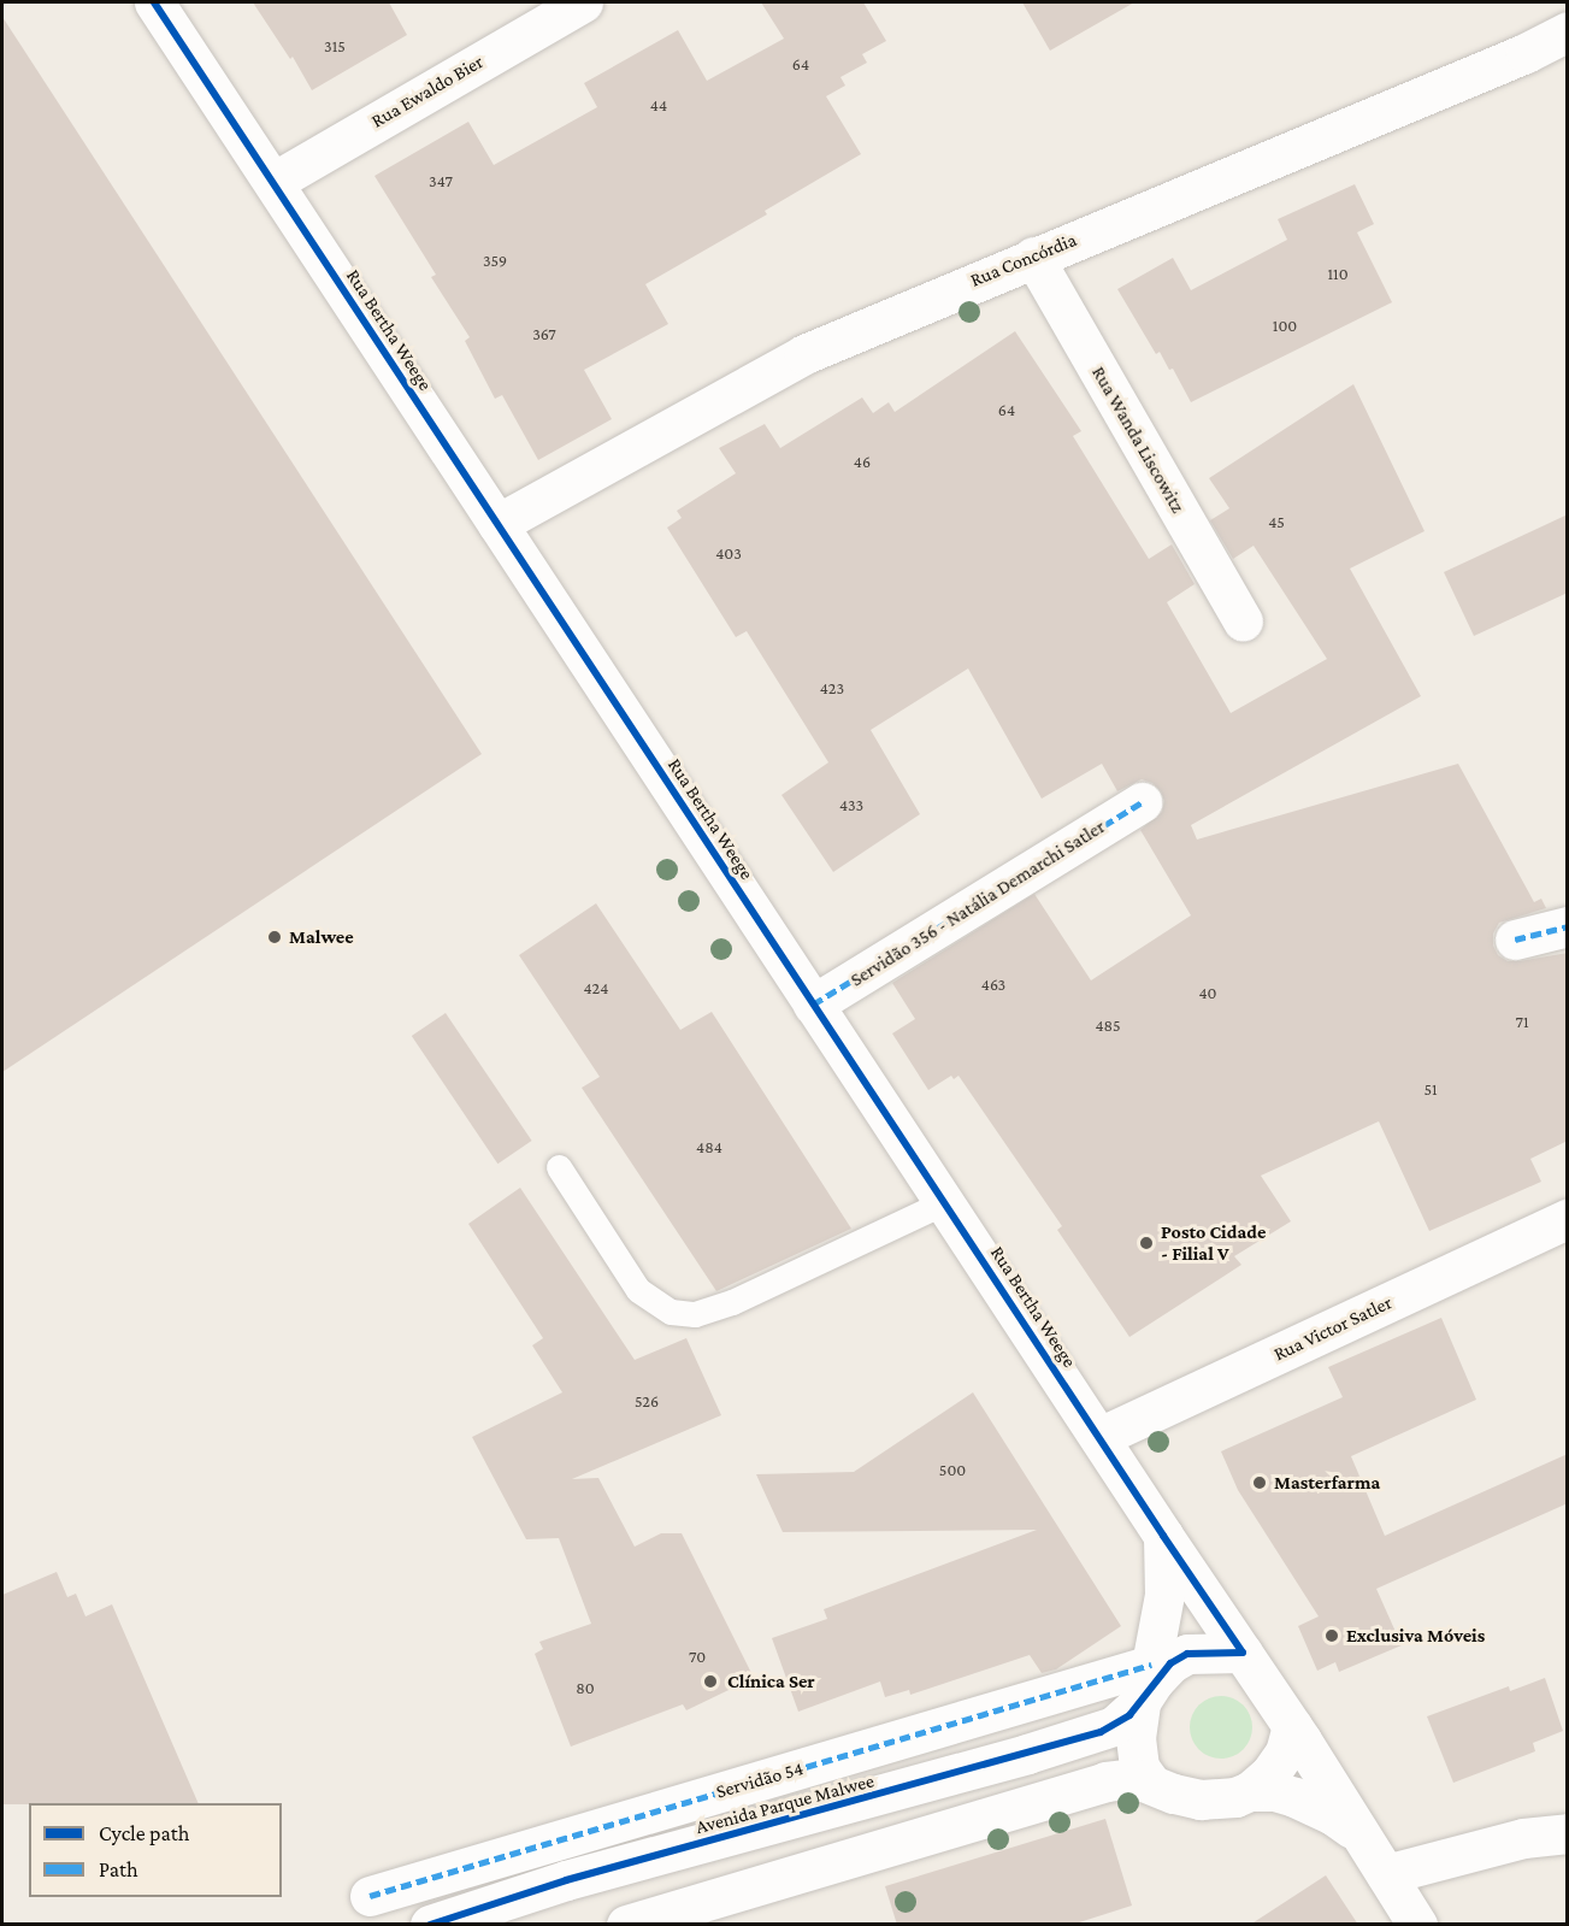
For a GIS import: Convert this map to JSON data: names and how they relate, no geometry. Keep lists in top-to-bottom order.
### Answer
{
  "streets": {
    "main road": [
      "Rua Ewaldo Bier",
      "Rua Concórdia",
      "Rua Bertha Weege",
      "Rua Wanda Liscowitz",
      "Servidão 356 - Natália Demarchi Satler",
      "Rua Victor Satler",
      "Servidão 54",
      "Avenida Parque Malwee"
    ]
  },
  "crossings": [
    ["Rua Ewaldo Bier", "Rua Bertha Weege"],
    ["Rua Concórdia", "Rua Bertha Weege"],
    ["Rua Concórdia", "Rua Wanda Liscowitz"],
    ["Rua Bertha Weege", "Servidão 356 - Natália Demarchi Satler"],
    ["Rua Bertha Weege", "Rua Victor Satler"],
    ["Rua Bertha Weege", "Avenida Parque Malwee"]
  ],
  "places": [
    "Malwee",
    "Posto Cidade - Filial V",
    "Masterfarma",
    "Exclusiva Móveis",
    "Clínica Ser"
  ],
  "house_numbers": [
    "315",
    "64",
    "44",
    "347",
    "359",
    "110",
    "100",
    "367",
    "64",
    "46",
    "45",
    "403",
    "423",
    "433",
    "463",
    "424",
    "40",
    "71",
    "485",
    "51",
    "484",
    "526",
    "500",
    "70",
    "80"
  ],
  "legend": ["Cycle path", "Path"]
}
